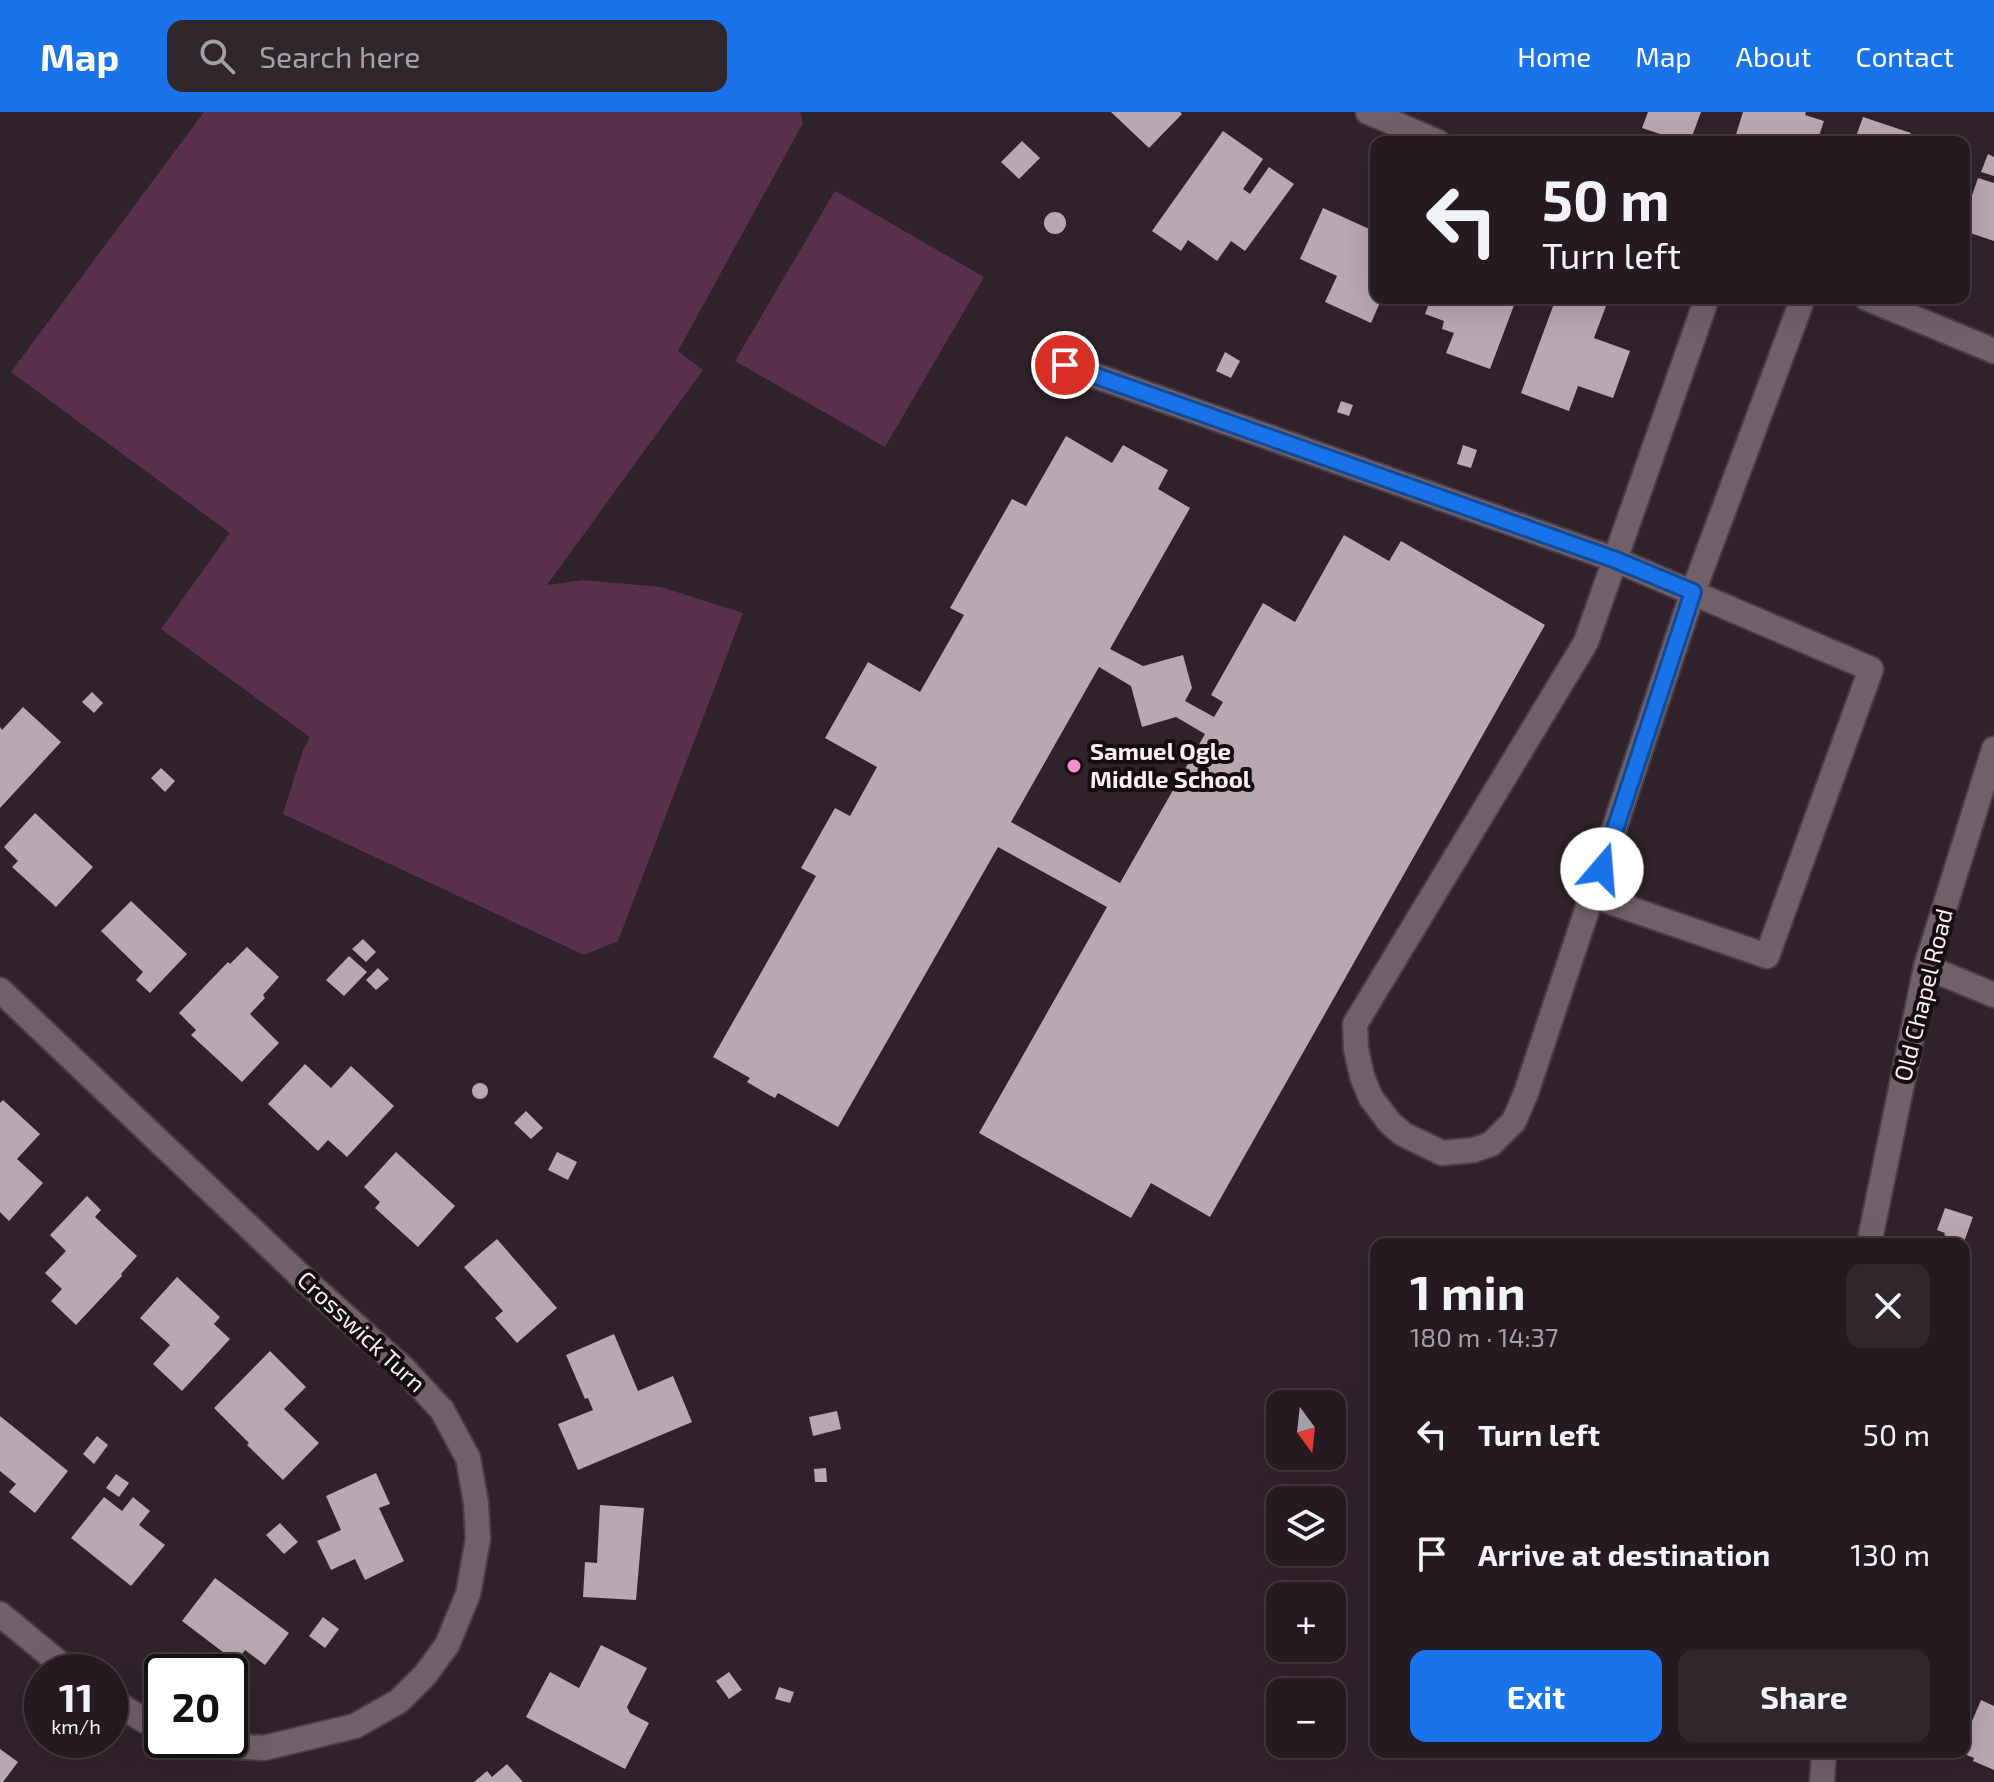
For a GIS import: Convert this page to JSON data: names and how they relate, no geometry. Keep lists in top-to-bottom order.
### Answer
{
  "streets": {
    "street": ["Old Chapel Road", "Crosswick Turn"]
  },
  "places": ["Samuel Ogle Middle School"],
  "north": "bottom",
  "page": {
    "header": "Map",
    "search": "Search here",
    "nav": [
      "Home",
      "Map",
      "About",
      "Contact"
    ],
    "turn": ["50 m", "Turn left"],
    "heading": ["1 min", "180 m · 14:37"],
    "list": [
      {
        "name": "Turn left",
        "value": "50 m"
      },
      {
        "name": "Arrive at destination",
        "value": "130 m"
      }
    ],
    "map_buttons": ["+", "−"],
    "buttons": ["Exit", "Share"],
    "speed": "11 km/h",
    "limit": "20"
  }
}
